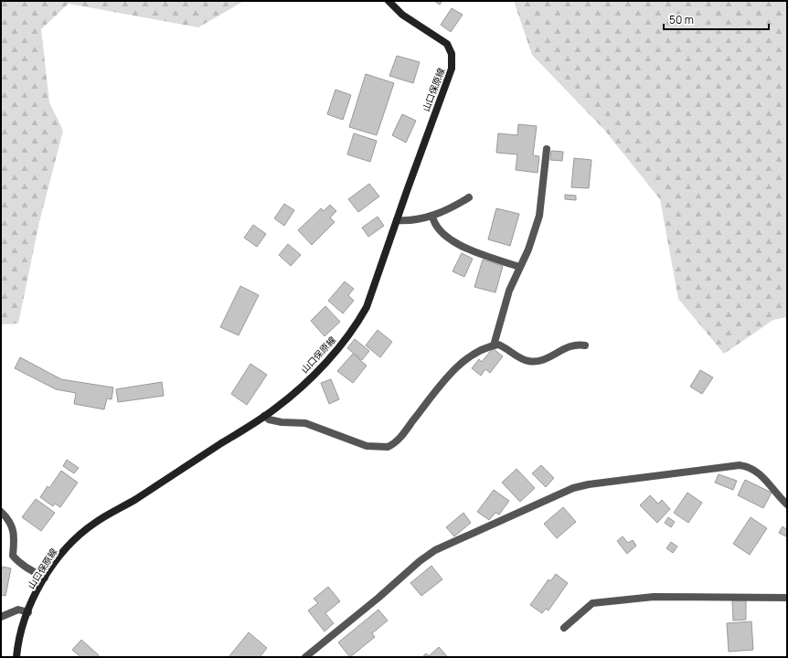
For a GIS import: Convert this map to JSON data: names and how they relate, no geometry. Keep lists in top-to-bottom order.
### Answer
{
  "streets": {
    "main road": ["山口保原線"]
  },
  "scale_bar": "50 m"
}
